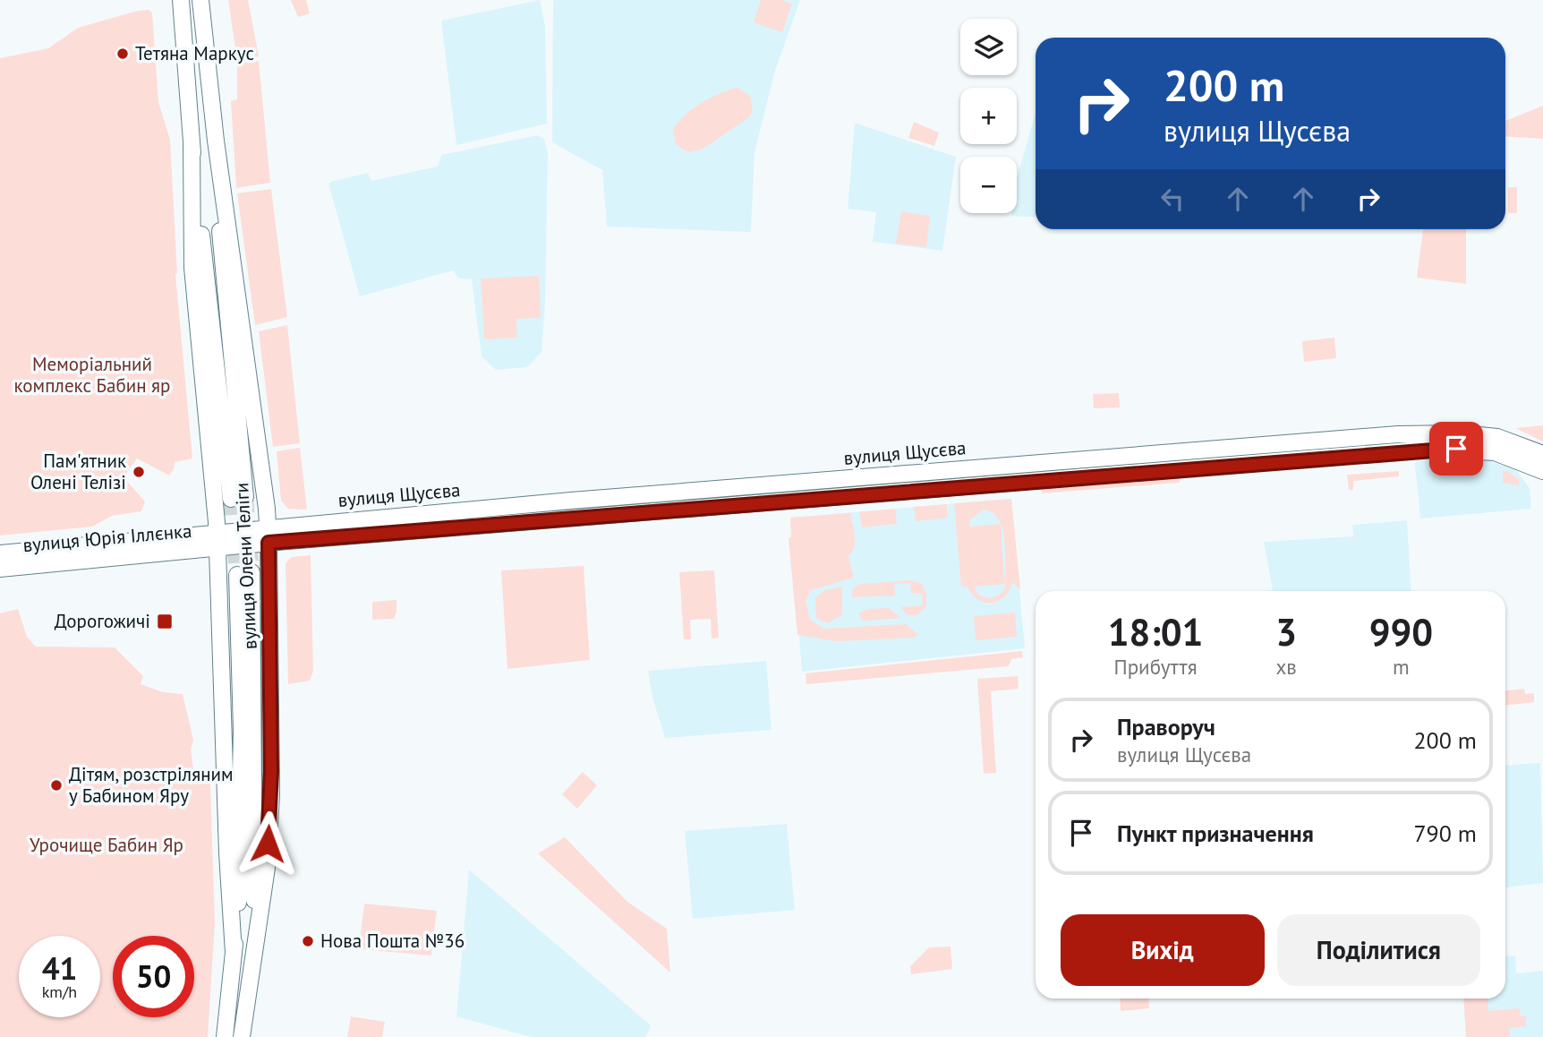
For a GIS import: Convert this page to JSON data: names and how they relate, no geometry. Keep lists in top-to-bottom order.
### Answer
{
  "streets": {
    "main road": ["вулиця Щусєва", "вулиця Юрія Іллєнка", "вулиця Олени Теліги"]
  },
  "crossings": [
    ["вулиця Щусєва", "вулиця Олени Теліги"],
    ["вулиця Юрія Іллєнка", "вулиця Олени Теліги"]
  ],
  "parks": ["Меморіальний комплекс Бабин яр", "Урочище Бабин Яр"],
  "places": {
    "other": [
      "Тетяна Маркус",
      "Пам'ятник Олені Телізі",
      "Дітям, розстріляним у Бабином Яру",
      "Нова Пошта №36"
    ],
    "transit": ["Дорогожичі"]
  },
  "page": {
    "map_buttons": ["+", "−"],
    "turn": ["200 m", "вулиця Щусєва"],
    "eta": [
      "18:01",
      "Прибуття",
      "3",
      "хв",
      "990",
      "m"
    ],
    "list": [
      {
        "name": "Праворуч",
        "note": "вулиця Щусєва",
        "value": "200 m"
      },
      {
        "name": "Пункт призначення",
        "value": "790 m"
      }
    ],
    "buttons": ["Вихід", "Поділитися"],
    "speed": "41 km/h",
    "limit": "50"
  }
}
